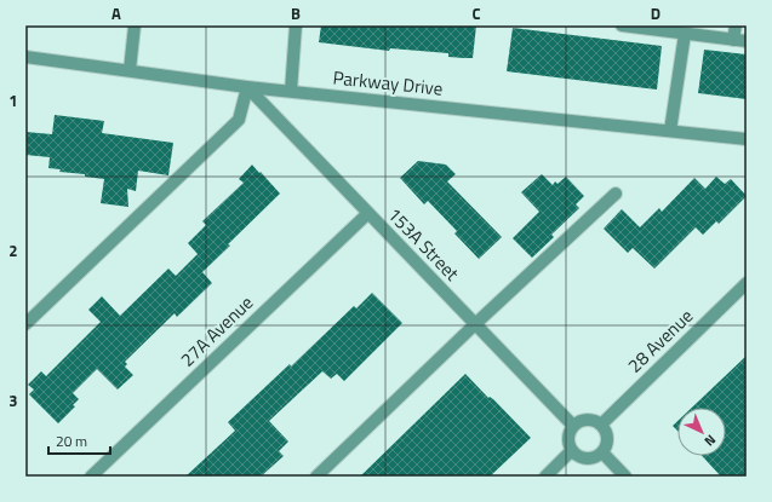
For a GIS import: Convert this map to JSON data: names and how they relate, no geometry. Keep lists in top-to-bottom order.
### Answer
{
  "streets": {
    "street": [
      "Parkway Drive",
      "153A Street",
      "27A Avenue",
      "28 Avenue"
    ]
  },
  "crossings": [
    ["Parkway Drive", "153A Street"],
    ["153A Street", "27A Avenue"],
    ["153A Street", "28 Avenue"]
  ],
  "scale_bar": "20 m",
  "north": "bottom right",
  "grid": {
    "columns": [
      "A",
      "B",
      "C",
      "D"
    ],
    "rows": ["1", "2", "3"]
  }
}
